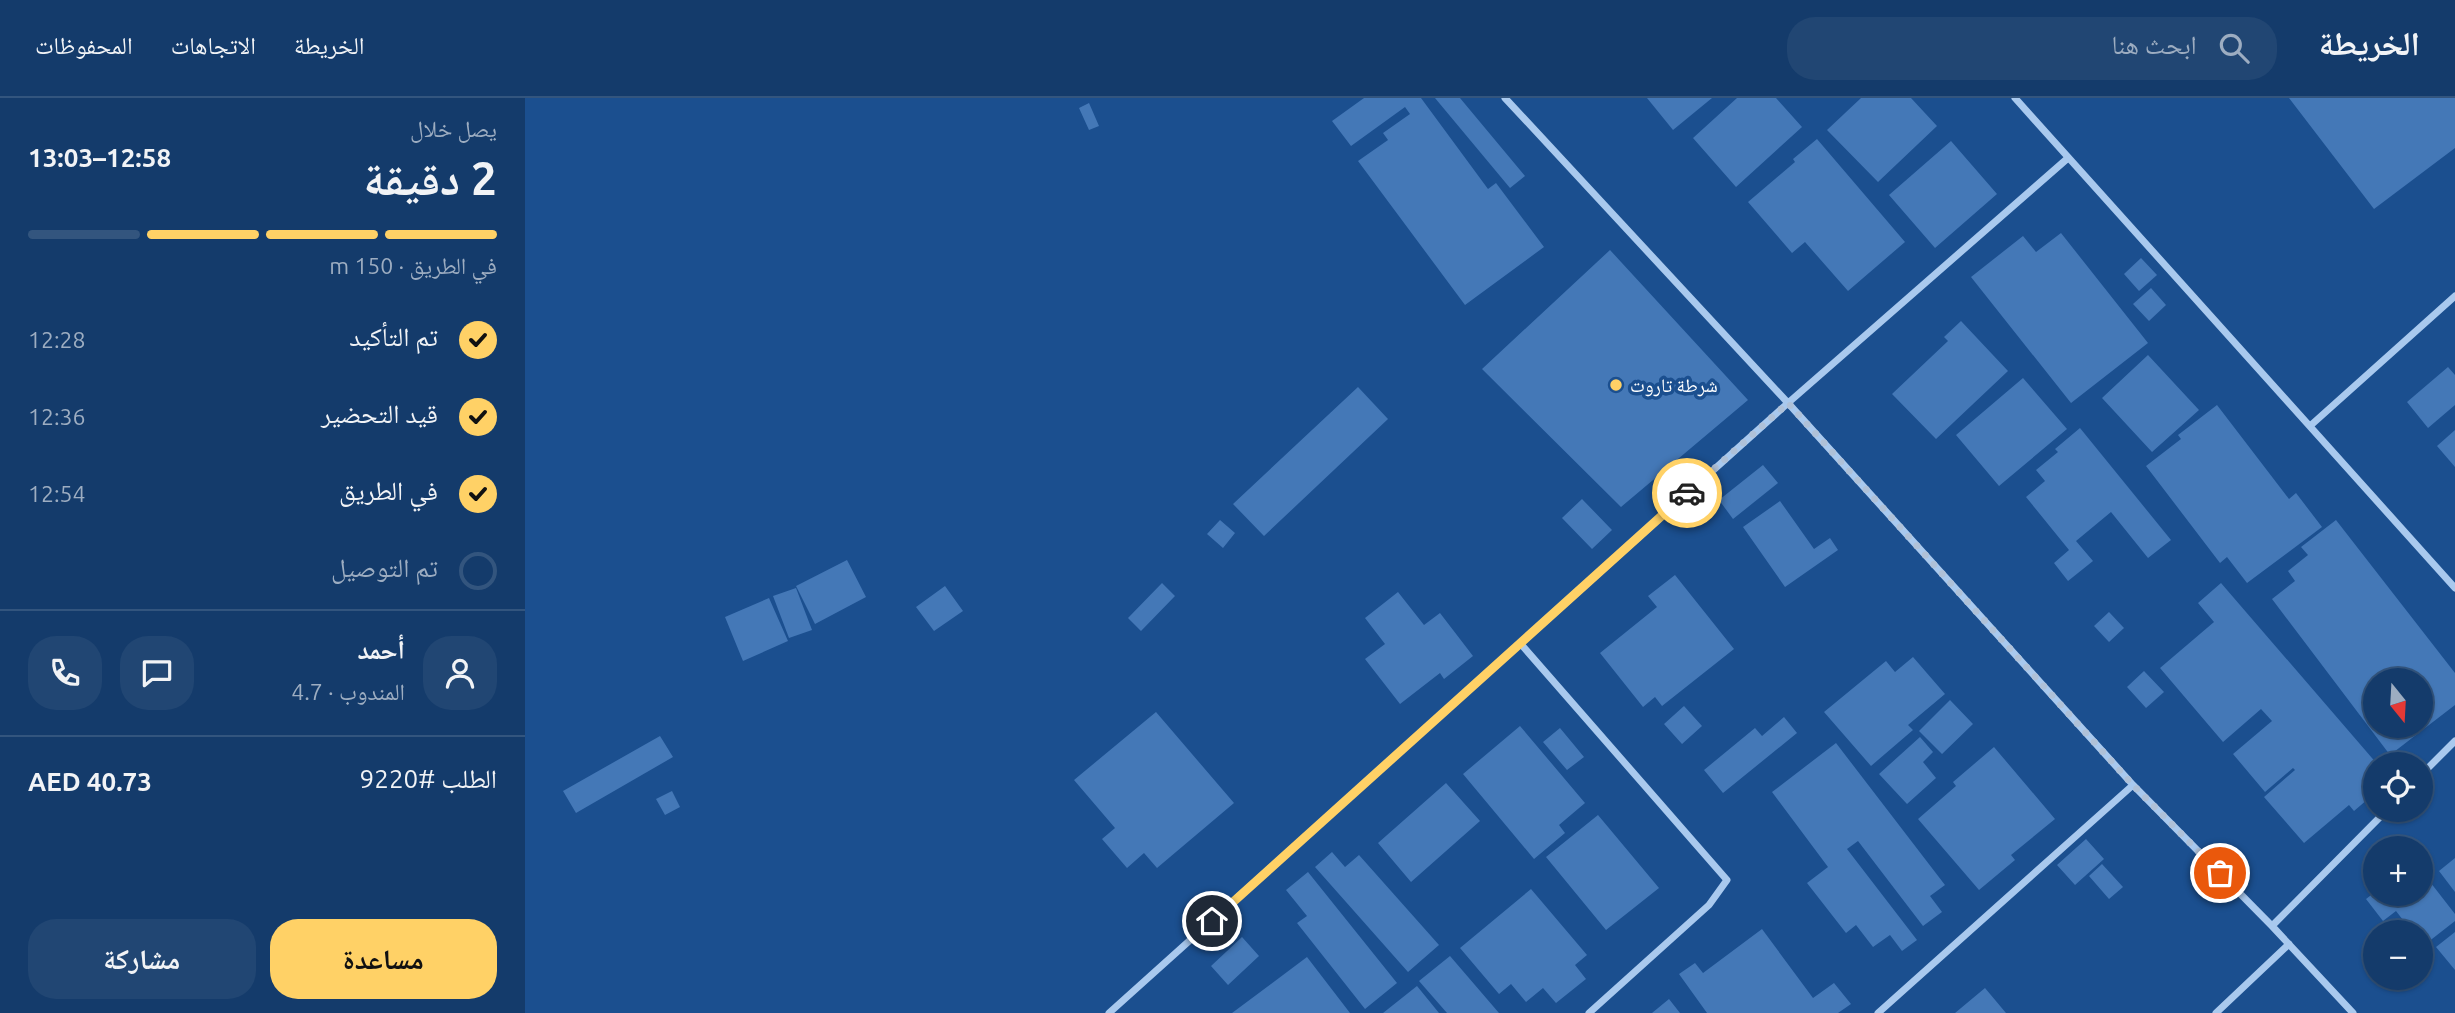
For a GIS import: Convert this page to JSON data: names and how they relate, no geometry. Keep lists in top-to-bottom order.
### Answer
{
  "places": ["شرطة تاروت"],
  "north": "bottom",
  "page": {
    "header": "الخريطة",
    "search": "ابحث هنا",
    "nav": ["الخريطة", "الاتجاهات", "المحفوظات"],
    "heading": ["2 دقيقة", "يصل خلال", "12:58–13:03"],
    "panel": [
      "أحمد",
      "المندوب · 4.7",
      "الطلب #9220",
      "AED 40.73"
    ],
    "bar": "في الطريق · 150 m",
    "list": [
      ["تم التأكيد", "12:28"],
      ["قيد التحضير", "12:36"],
      ["في الطريق", "12:54"],
      "تم التوصيل"
    ],
    "map_buttons": ["+", "−"],
    "buttons": ["مساعدة", "مشاركة"]
  }
}
